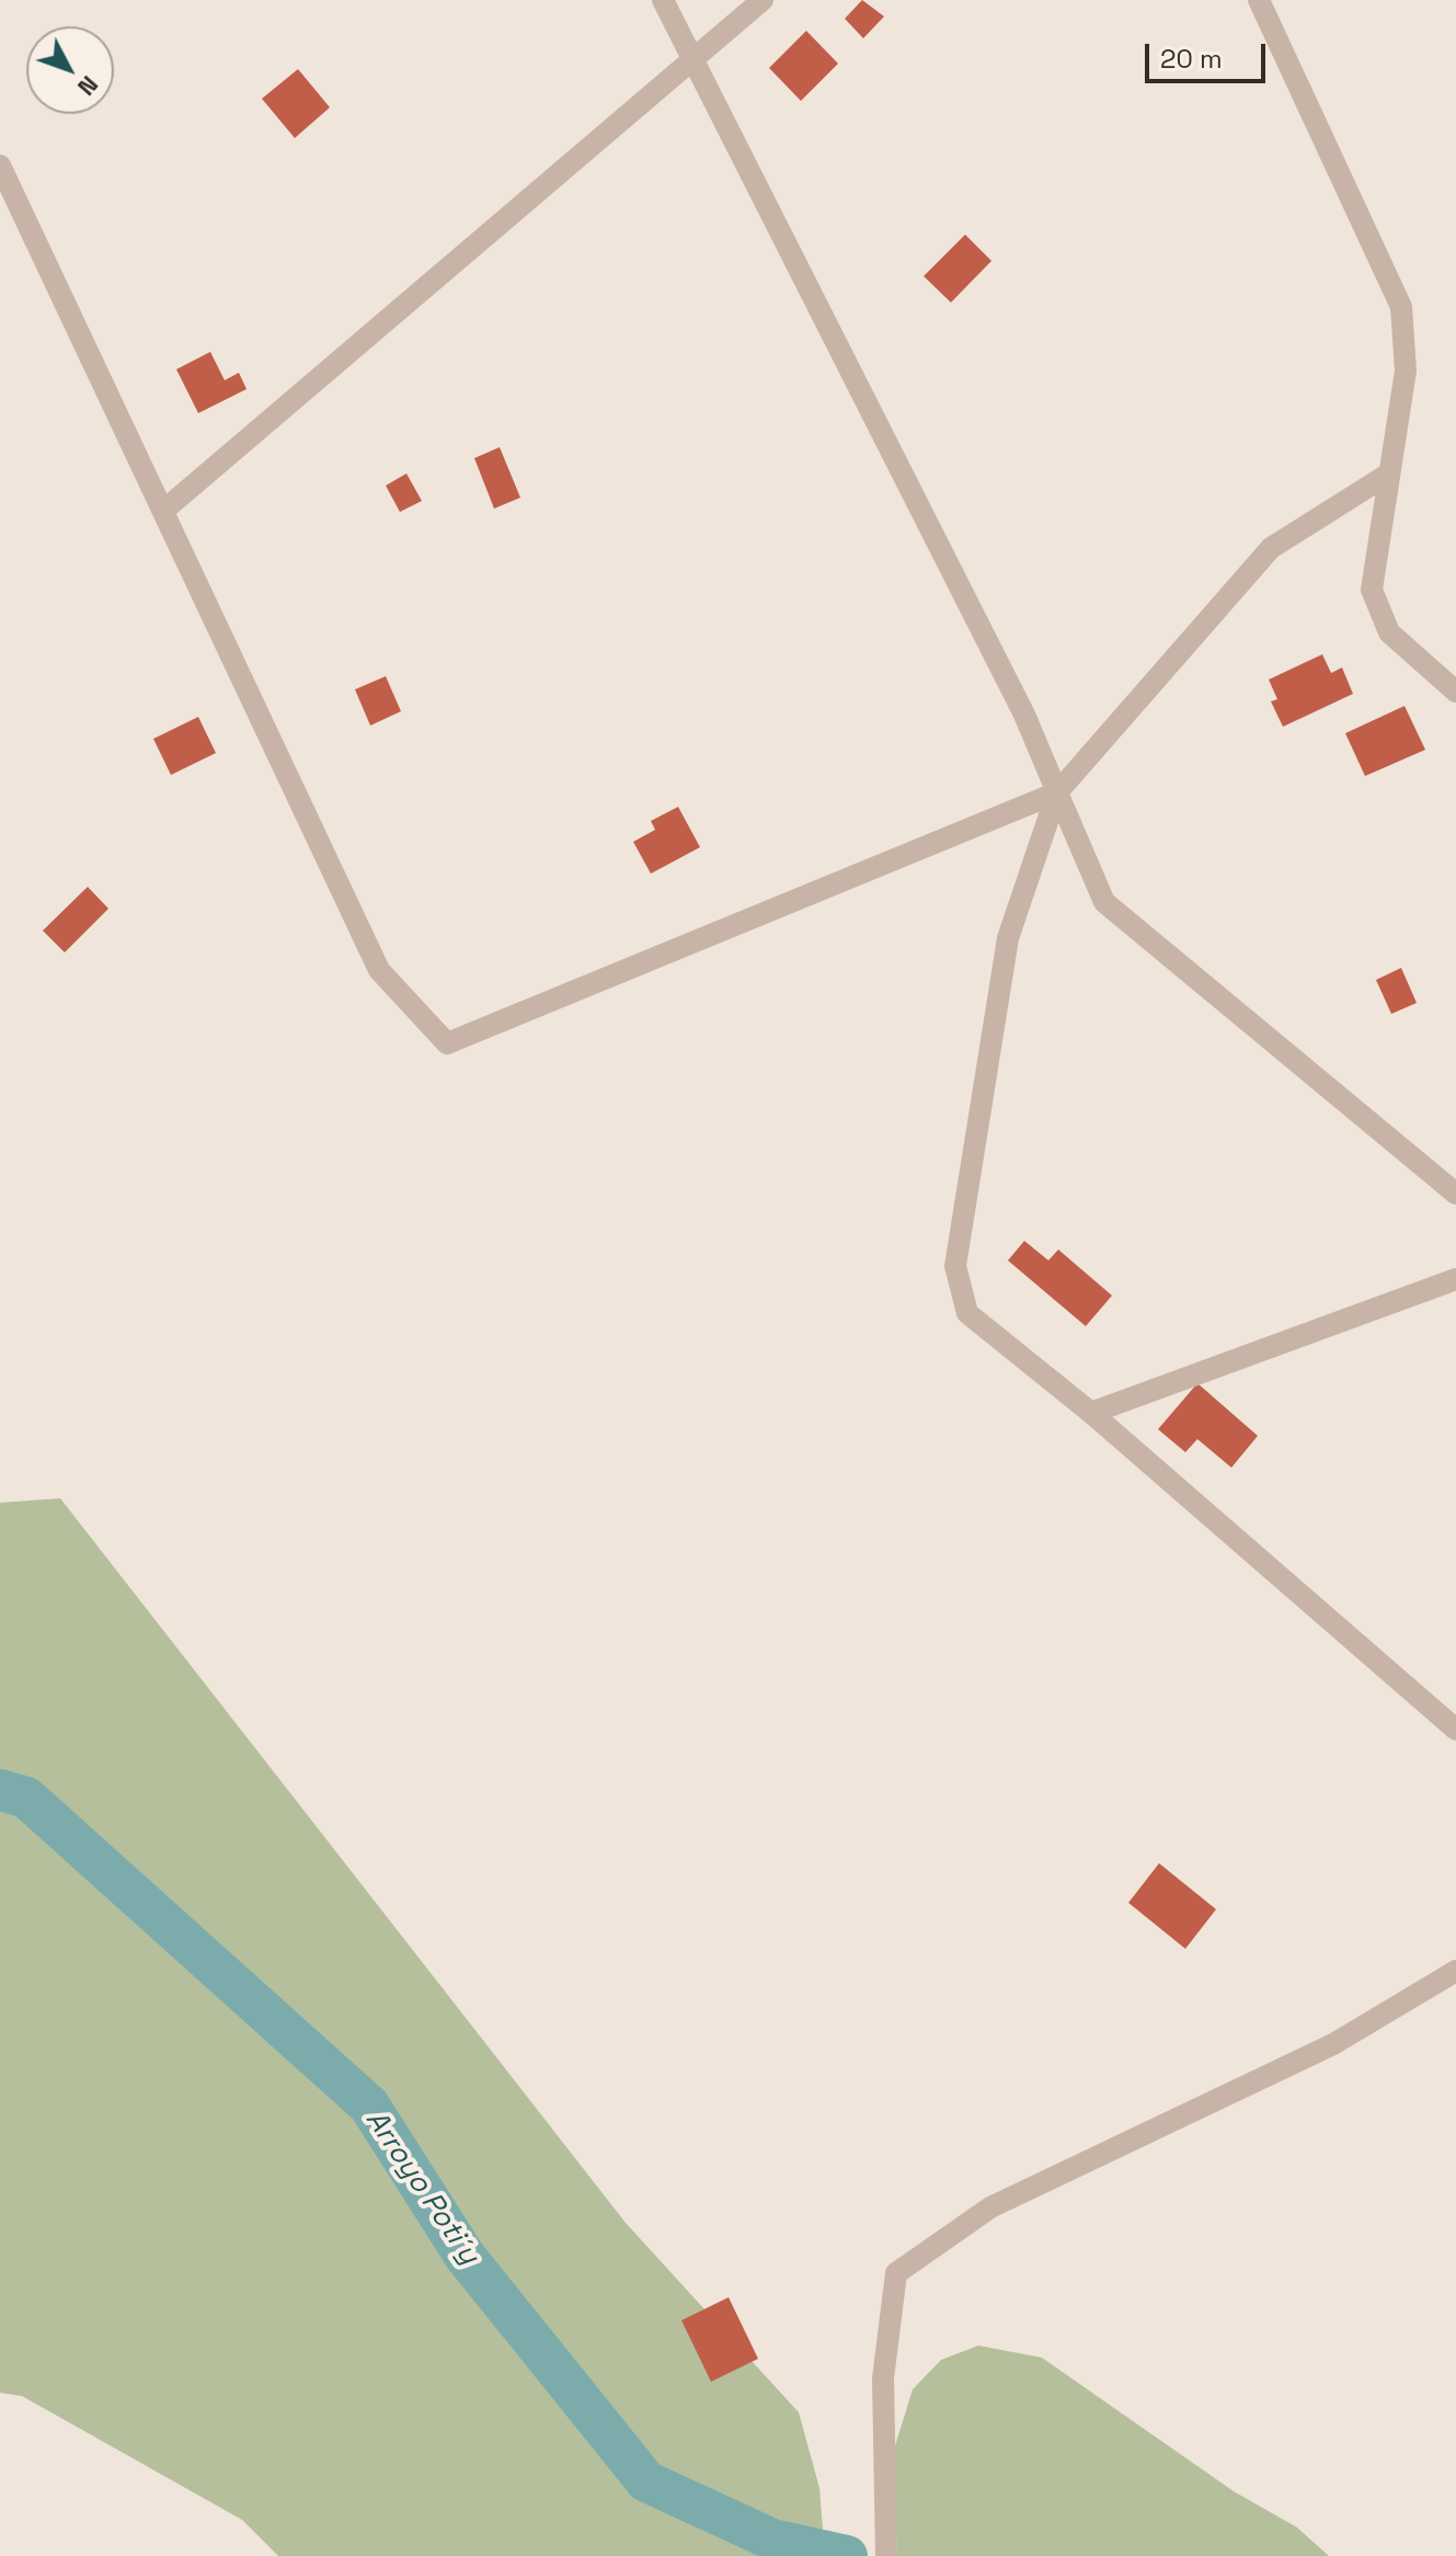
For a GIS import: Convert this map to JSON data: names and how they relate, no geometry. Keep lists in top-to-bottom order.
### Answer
{
  "water": ["Arroyo Poti´y"],
  "scale_bar": "20 m",
  "north": "bottom right"
}
